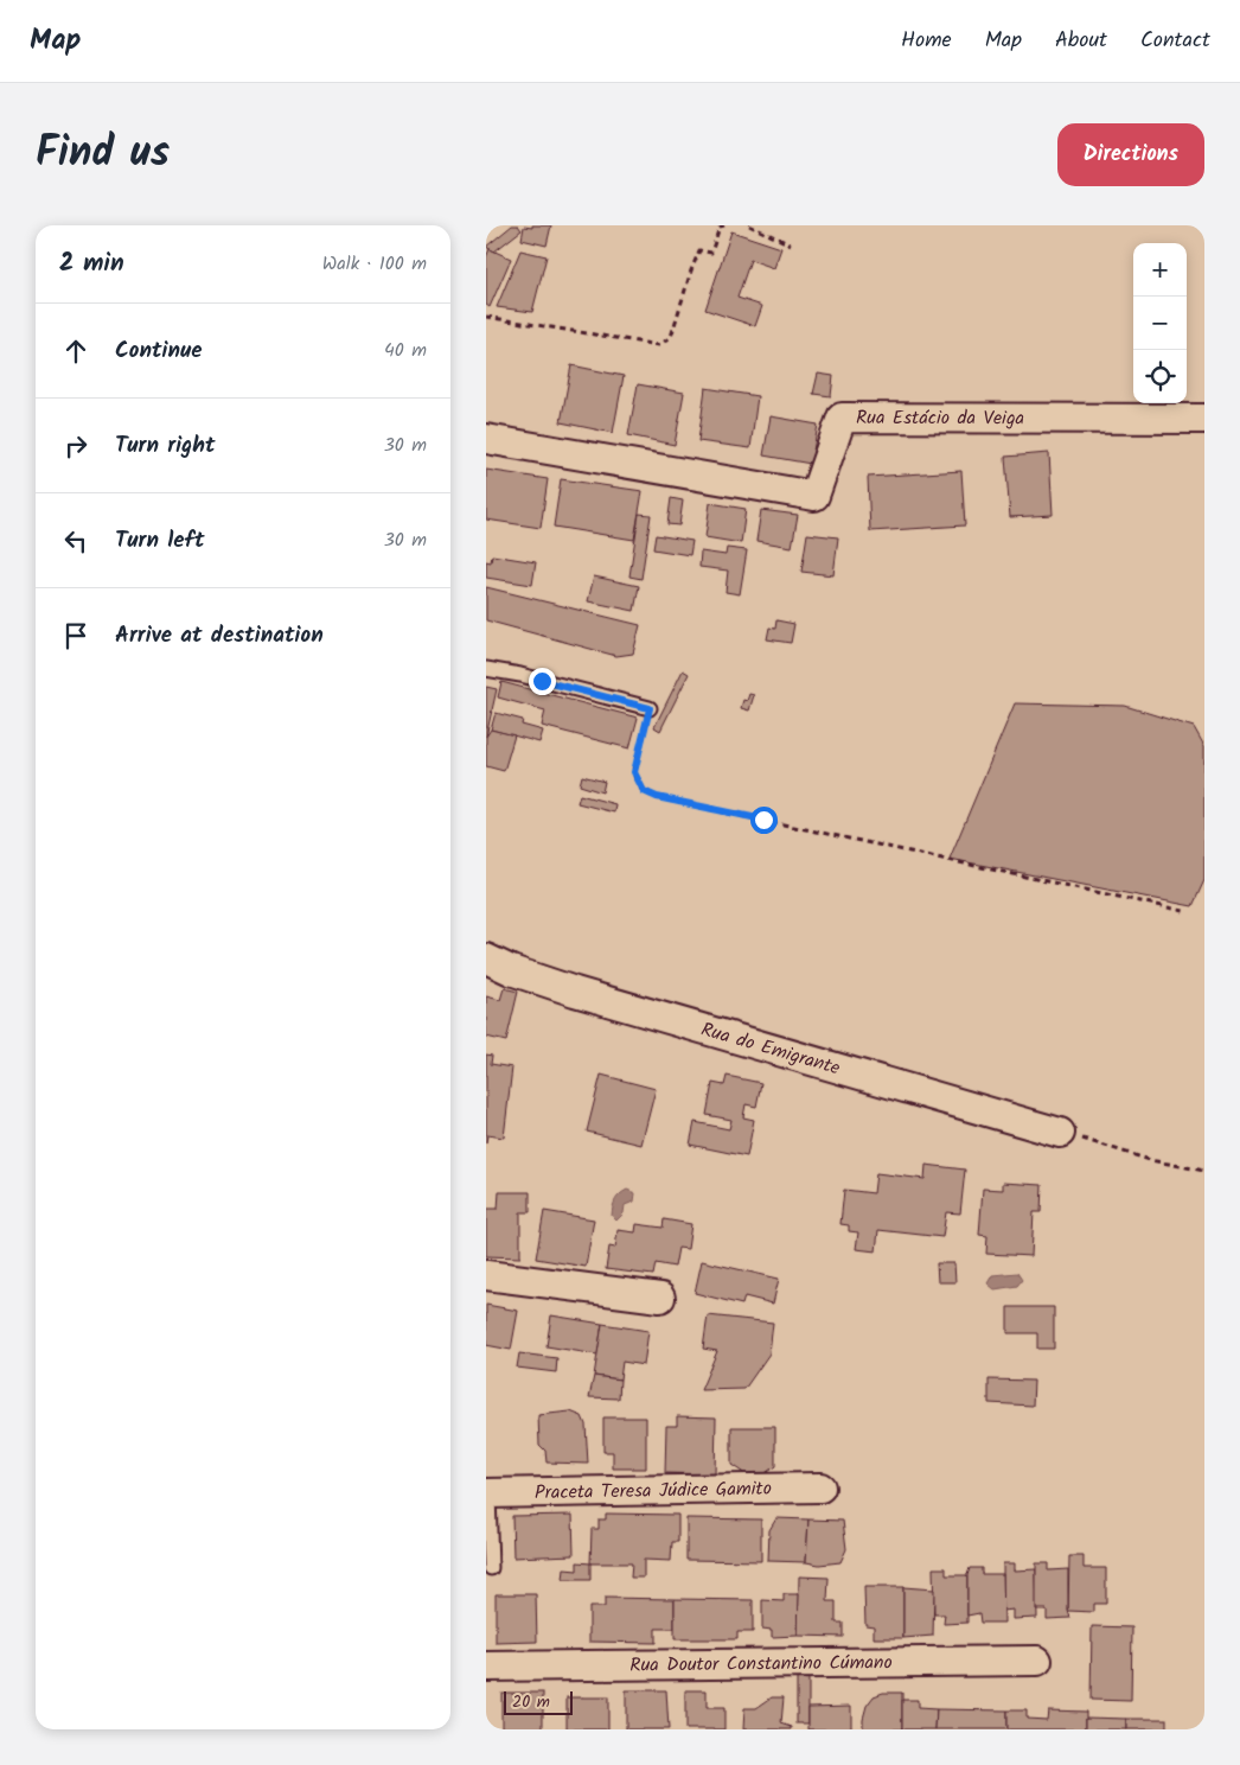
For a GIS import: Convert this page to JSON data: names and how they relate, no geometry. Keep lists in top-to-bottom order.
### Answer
{
  "streets": {
    "street": [
      "Rua Estácio da Veiga",
      "Rua do Emigrante",
      "Praceta Teresa Júdice Gamito",
      "Rua Doutor Constantino Cúmano"
    ]
  },
  "scale_bar": "20 m",
  "page": {
    "header": "Map",
    "nav": [
      "Home",
      "Map",
      "About",
      "Contact"
    ],
    "title": "Find us",
    "buttons": "Directions",
    "heading": ["2 min", "Walk · 100 m"],
    "map_buttons": ["+", "−"],
    "list": [
      ["Continue", "40 m"],
      ["Turn right", "30 m"],
      ["Turn left", "30 m"],
      "Arrive at destination"
    ],
    "scale": "20 m"
  }
}
